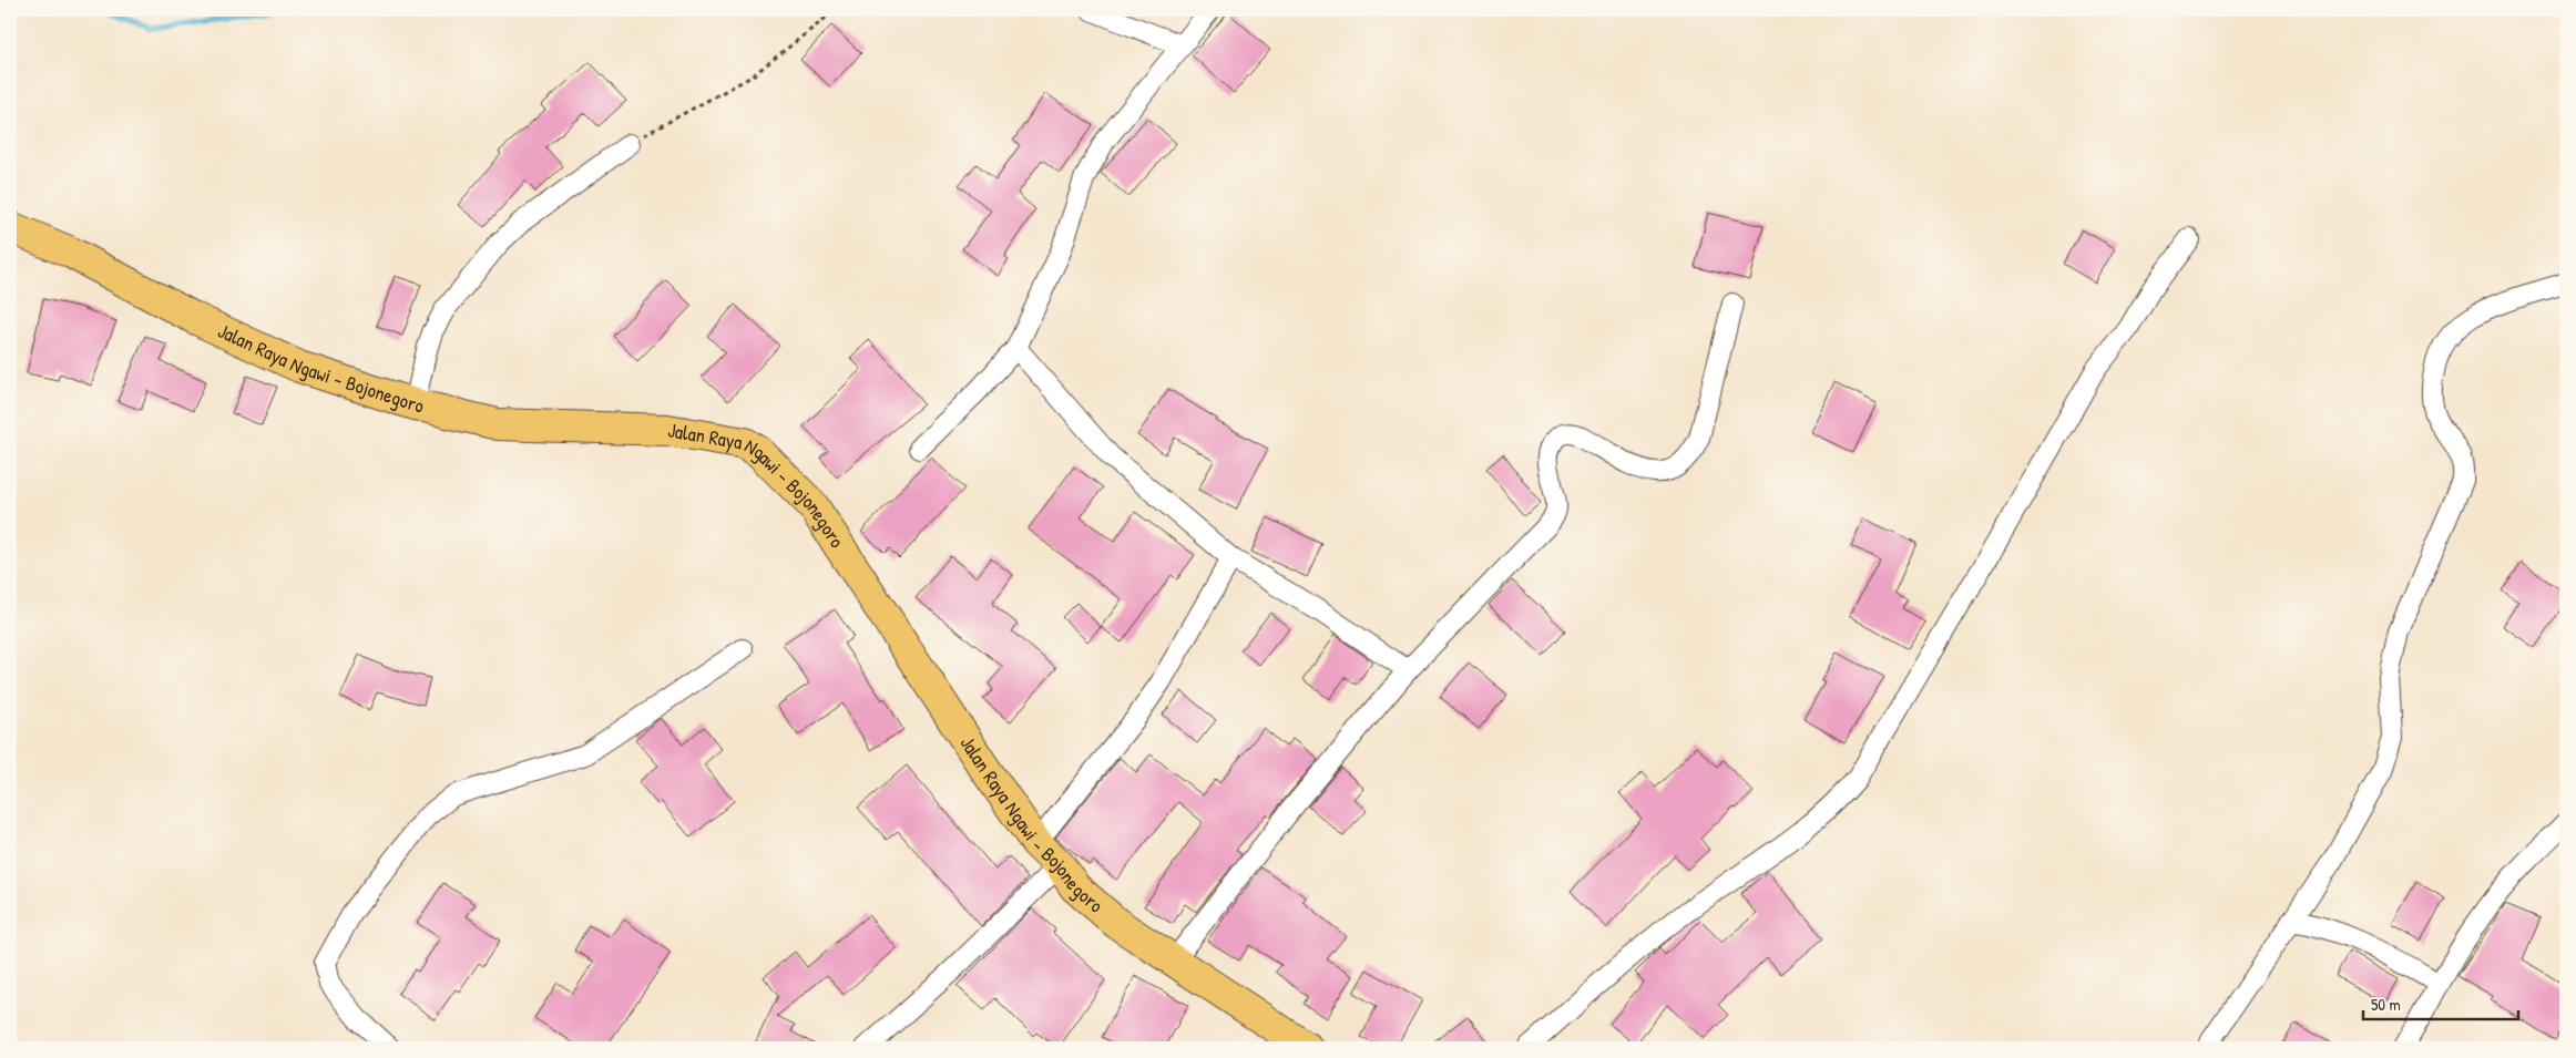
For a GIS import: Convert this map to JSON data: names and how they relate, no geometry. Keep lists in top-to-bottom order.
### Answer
{
  "streets": {
    "highway": ["Jalan Raya Ngawi - Bojonegoro"]
  },
  "scale_bar": "50 m"
}
